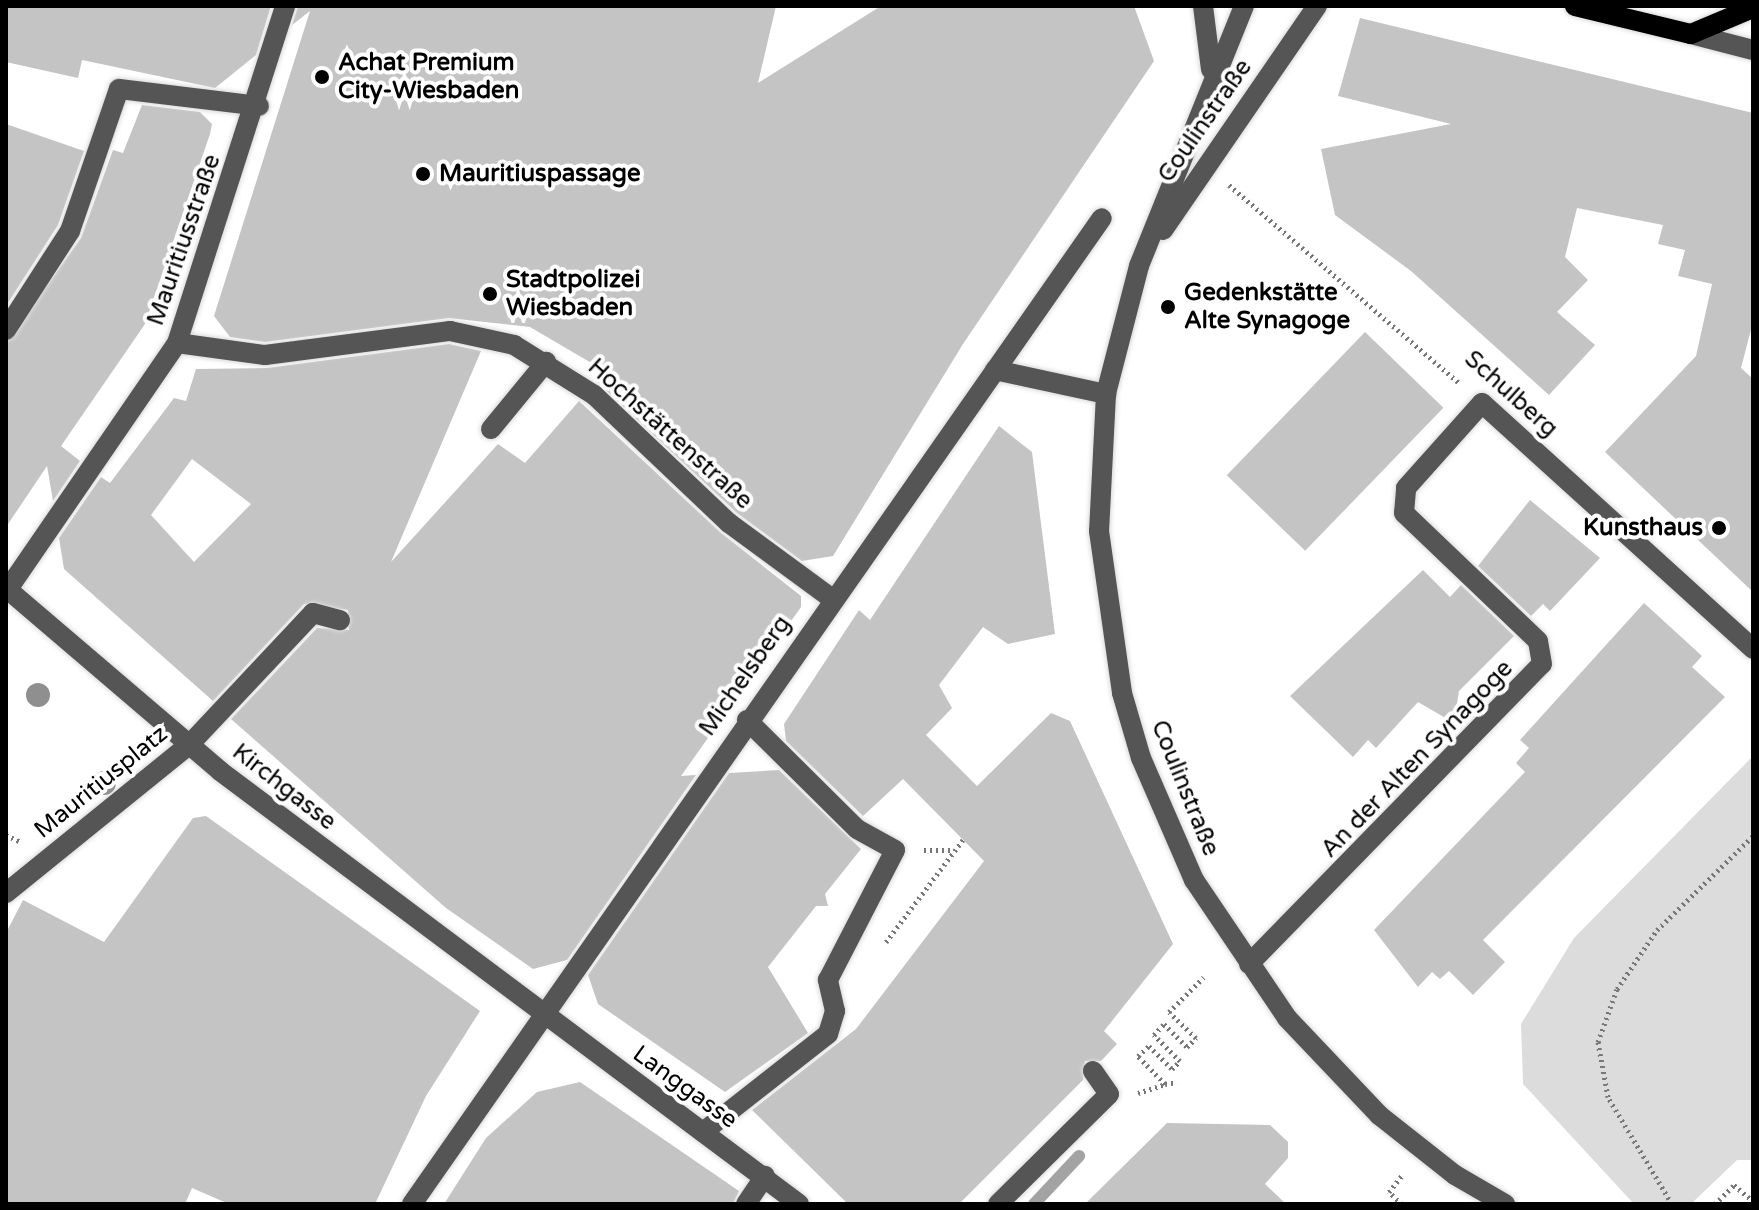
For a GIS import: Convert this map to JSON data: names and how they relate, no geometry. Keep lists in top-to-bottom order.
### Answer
{
  "streets": {
    "street": [
      "Coulinstraße",
      "Mauritiusstraße",
      "Schulberg",
      "Hochstättenstraße",
      "Michelsberg",
      "An der Alten Synagoge",
      "Mauritiusplatz",
      "Kirchgasse",
      "Langgasse"
    ]
  },
  "crossings": [
    ["Coulinstraße", "An der Alten Synagoge"],
    ["Mauritiusstraße", "Hochstättenstraße"],
    ["Mauritiusstraße", "Kirchgasse"],
    ["Schulberg", "An der Alten Synagoge"],
    ["Hochstättenstraße", "Michelsberg"],
    ["Michelsberg", "Kirchgasse"],
    ["Michelsberg", "Langgasse"],
    ["Mauritiusplatz", "Kirchgasse"],
    ["Kirchgasse", "Langgasse"]
  ],
  "places": [
    "Achat Premium City-Wiesbaden",
    "Mauritiuspassage",
    "Stadtpolizei Wiesbaden",
    "Gedenkstätte Alte Synagoge",
    "Kunsthaus"
  ]
}
